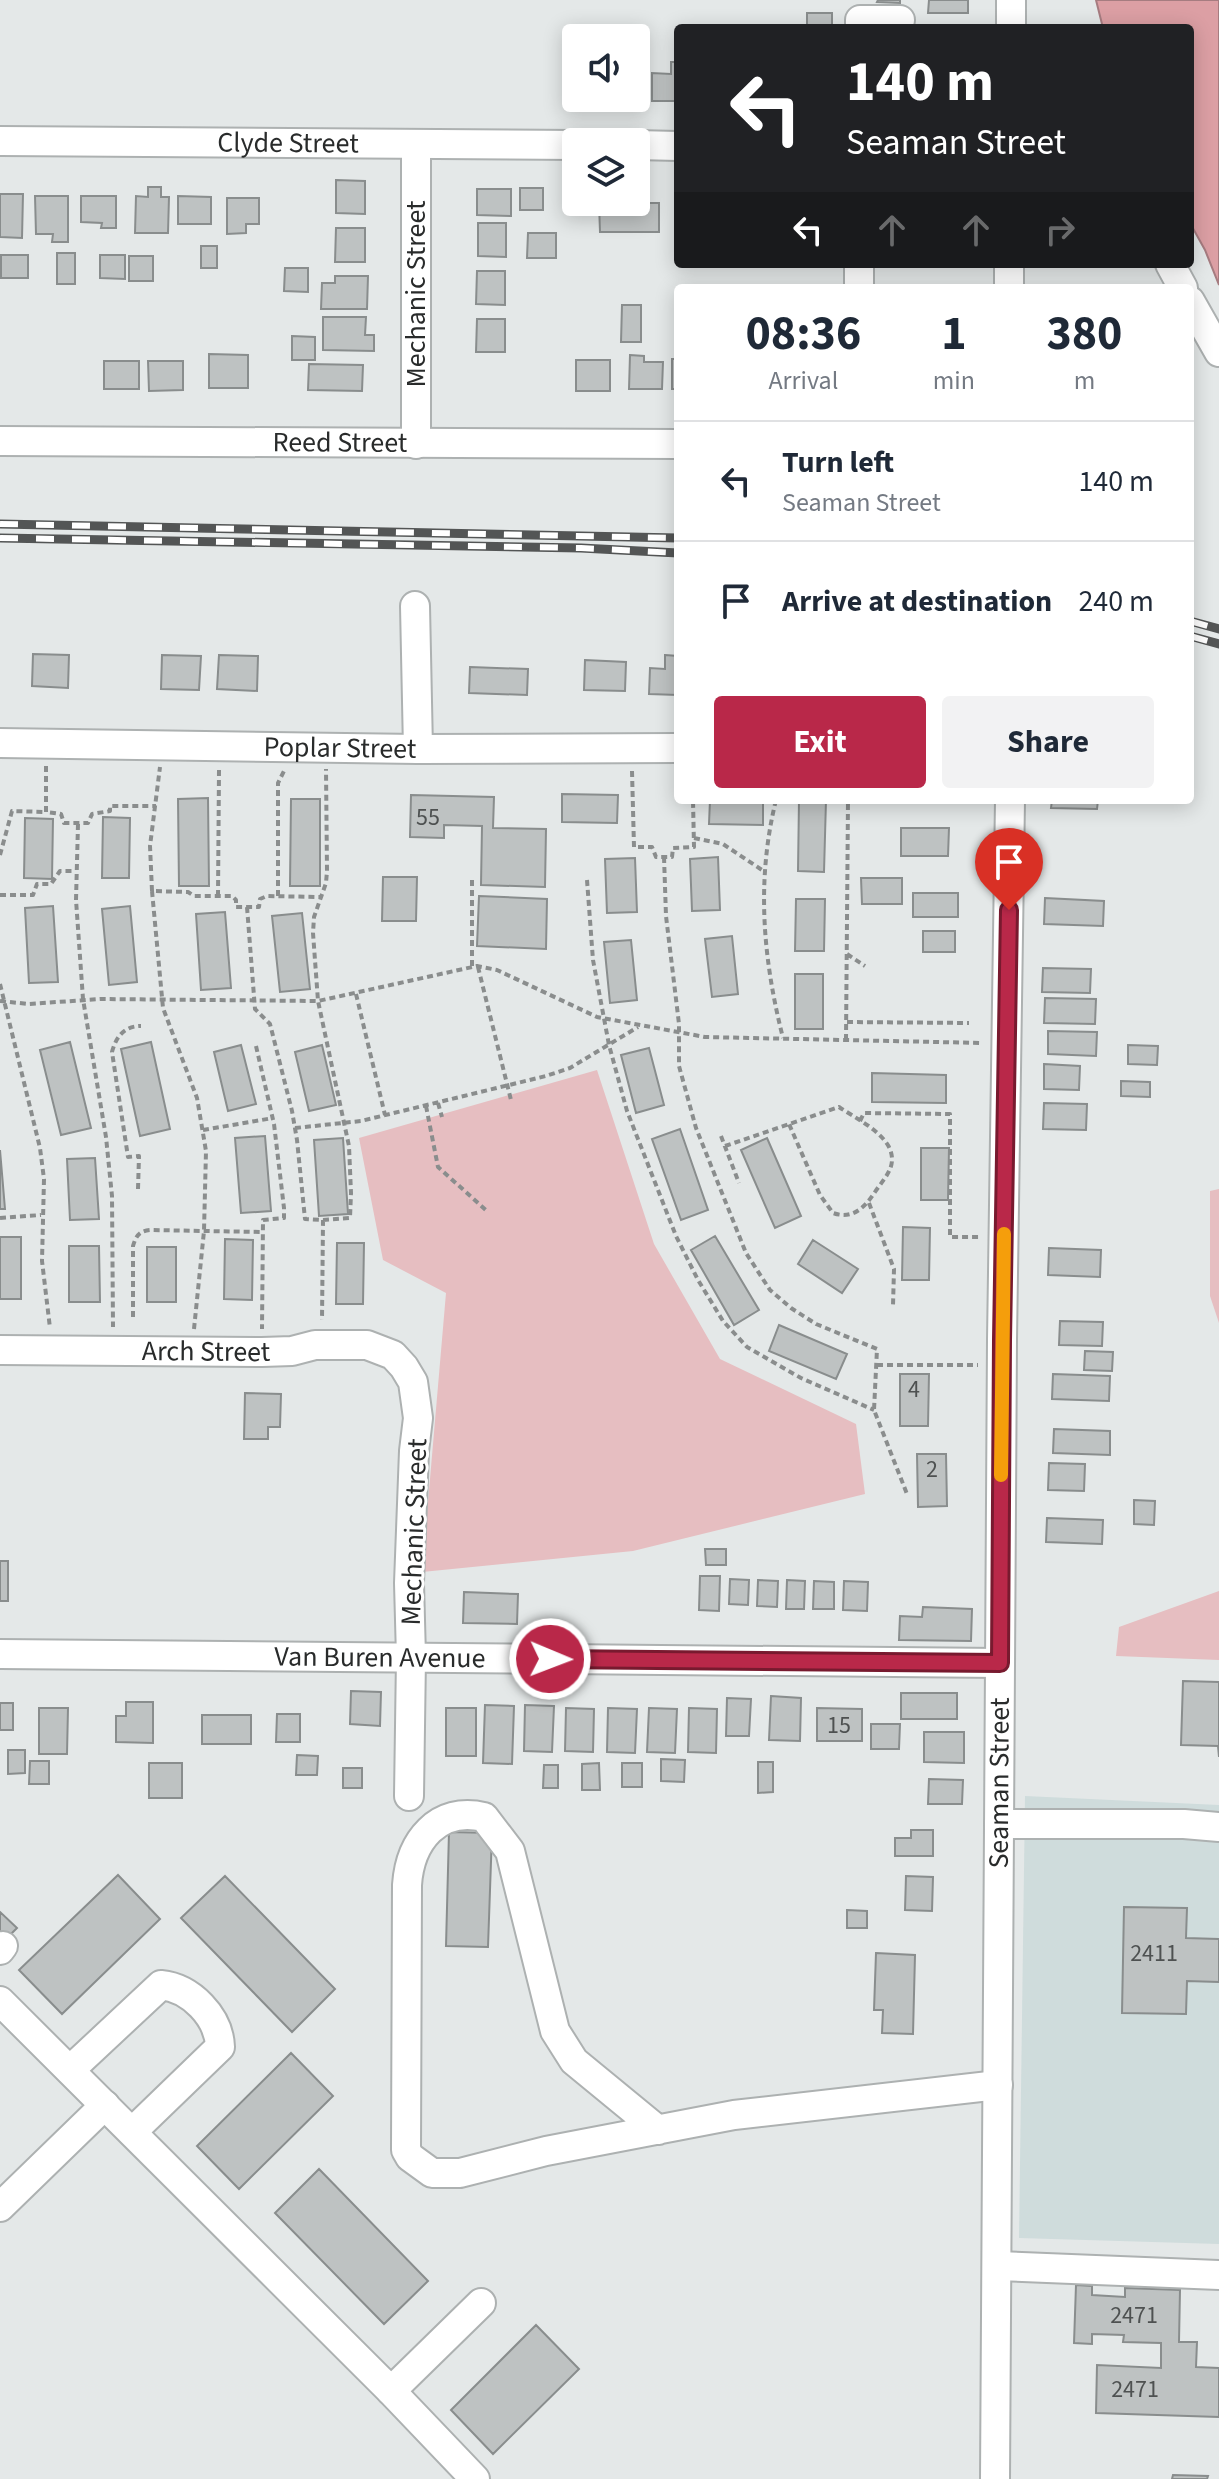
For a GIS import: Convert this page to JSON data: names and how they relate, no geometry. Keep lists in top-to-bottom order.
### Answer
{
  "streets": {
    "street": [
      "Clyde Street",
      "Mechanic Street",
      "Reed Street",
      "Poplar Street",
      "Arch Street",
      "Van Buren Avenue",
      "Seaman Street"
    ]
  },
  "crossings": [
    ["Clyde Street", "Mechanic Street"],
    ["Mechanic Street", "Reed Street"],
    ["Mechanic Street", "Arch Street"],
    ["Mechanic Street", "Van Buren Avenue"],
    ["Van Buren Avenue", "Seaman Street"]
  ],
  "house_numbers": [
    "55",
    "4",
    "2",
    "15",
    "2411",
    "2471",
    "2471"
  ],
  "page": {
    "turn": ["140 m", "Seaman Street"],
    "eta": [
      "08:36",
      "Arrival",
      "1",
      "min",
      "380",
      "m"
    ],
    "list": [
      {
        "name": "Turn left",
        "note": "Seaman Street",
        "value": "140 m"
      },
      {
        "name": "Arrive at destination",
        "value": "240 m"
      }
    ],
    "buttons": ["Exit", "Share"]
  }
}
